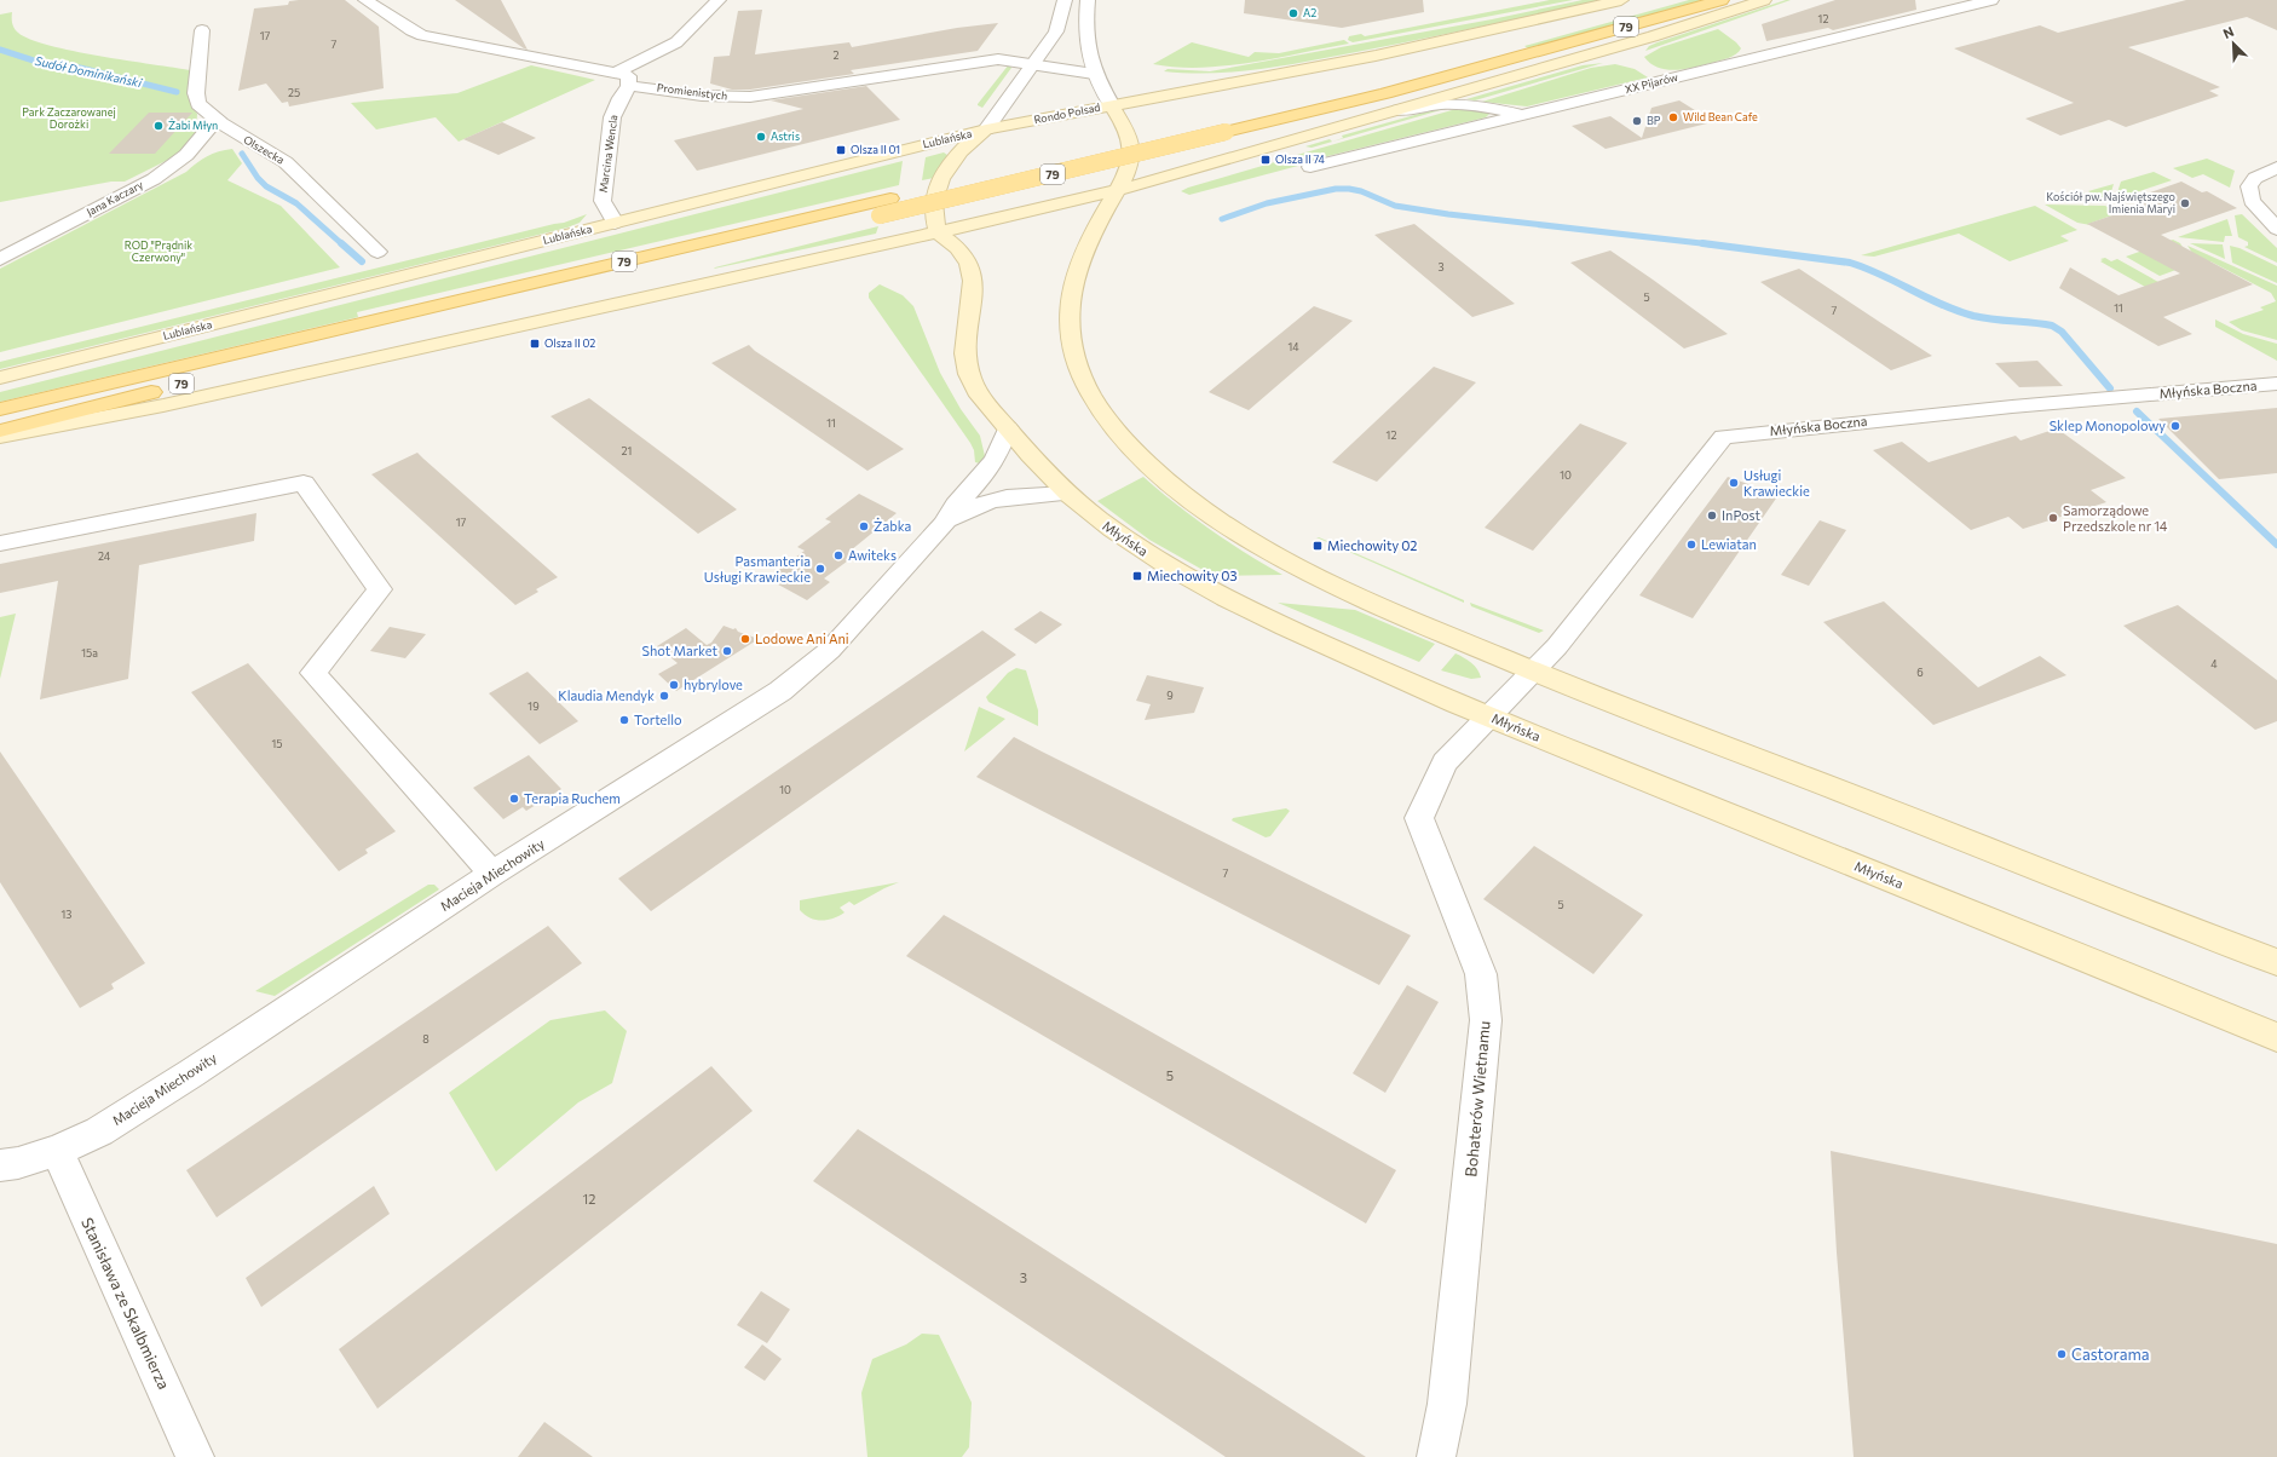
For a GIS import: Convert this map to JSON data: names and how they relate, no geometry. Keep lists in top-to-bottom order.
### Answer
{
  "streets": {
    "main road": [
      "79",
      "Rondo Polsad",
      "Lublańska",
      "Młyńska"
    ],
    "street": [
      "XX Pijarów",
      "Promienistych",
      "Olszecka",
      "Marcina Wencla",
      "Jana Kaczary",
      "Młyńska Boczna",
      "Macieja Miechowity",
      "Bohaterów Wietnamu",
      "Stanisława ze Skalbmierza"
    ]
  },
  "crossings": [
    ["Promienistych", "Lublańska"],
    ["Promienistych", "Marcina Wencla"],
    ["Rondo Polsad", "Lublańska"],
    ["Rondo Polsad", "Młyńska"],
    ["Lublańska", "Marcina Wencla"],
    ["Olszecka", "Jana Kaczary"],
    ["Młyńska Boczna", "Młyńska"],
    ["Młyńska Boczna", "Bohaterów Wietnamu"],
    ["Młyńska", "Macieja Miechowity"],
    ["Młyńska", "Bohaterów Wietnamu"],
    ["Macieja Miechowity", "Stanisława ze Skalbmierza"]
  ],
  "water": ["Sudół Dominikański"],
  "parks": ["Park Zaczarowanej Dorożki", "ROD \"Prądnik Czerwony\""],
  "places": {
    "other": [
      "A2",
      "Wild Bean Cafe",
      "BP",
      "Żabi Młyn",
      "Astris",
      "Kościół pw. Najświętszego Imienia Maryi",
      "Sklep Monopolowy",
      "Usługi Krawieckie",
      "InPost",
      "Samorządowe Przedszkole nr 14",
      "Żabka",
      "Lewiatan",
      "Awiteks",
      "Pasmanteria Usługi Krawieckie",
      "Lodowe Ani Ani",
      "Shot Market",
      "hybrylove",
      "Klaudia Mendyk",
      "Tortello",
      "Terapia Ruchem",
      "Castorama"
    ],
    "transit": [
      "Olsza II 01",
      "Olsza II 74",
      "Olsza II 02",
      "Miechowity 02",
      "Miechowity 03"
    ]
  },
  "house_numbers": [
    "12",
    "17",
    "7",
    "2",
    "25",
    "3",
    "5",
    "11",
    "7",
    "14",
    "11",
    "12",
    "21",
    "10",
    "17",
    "24",
    "15a",
    "4",
    "6",
    "9",
    "19",
    "15",
    "10",
    "7",
    "5",
    "13",
    "8",
    "5",
    "12",
    "3"
  ],
  "north": "top left"
}
